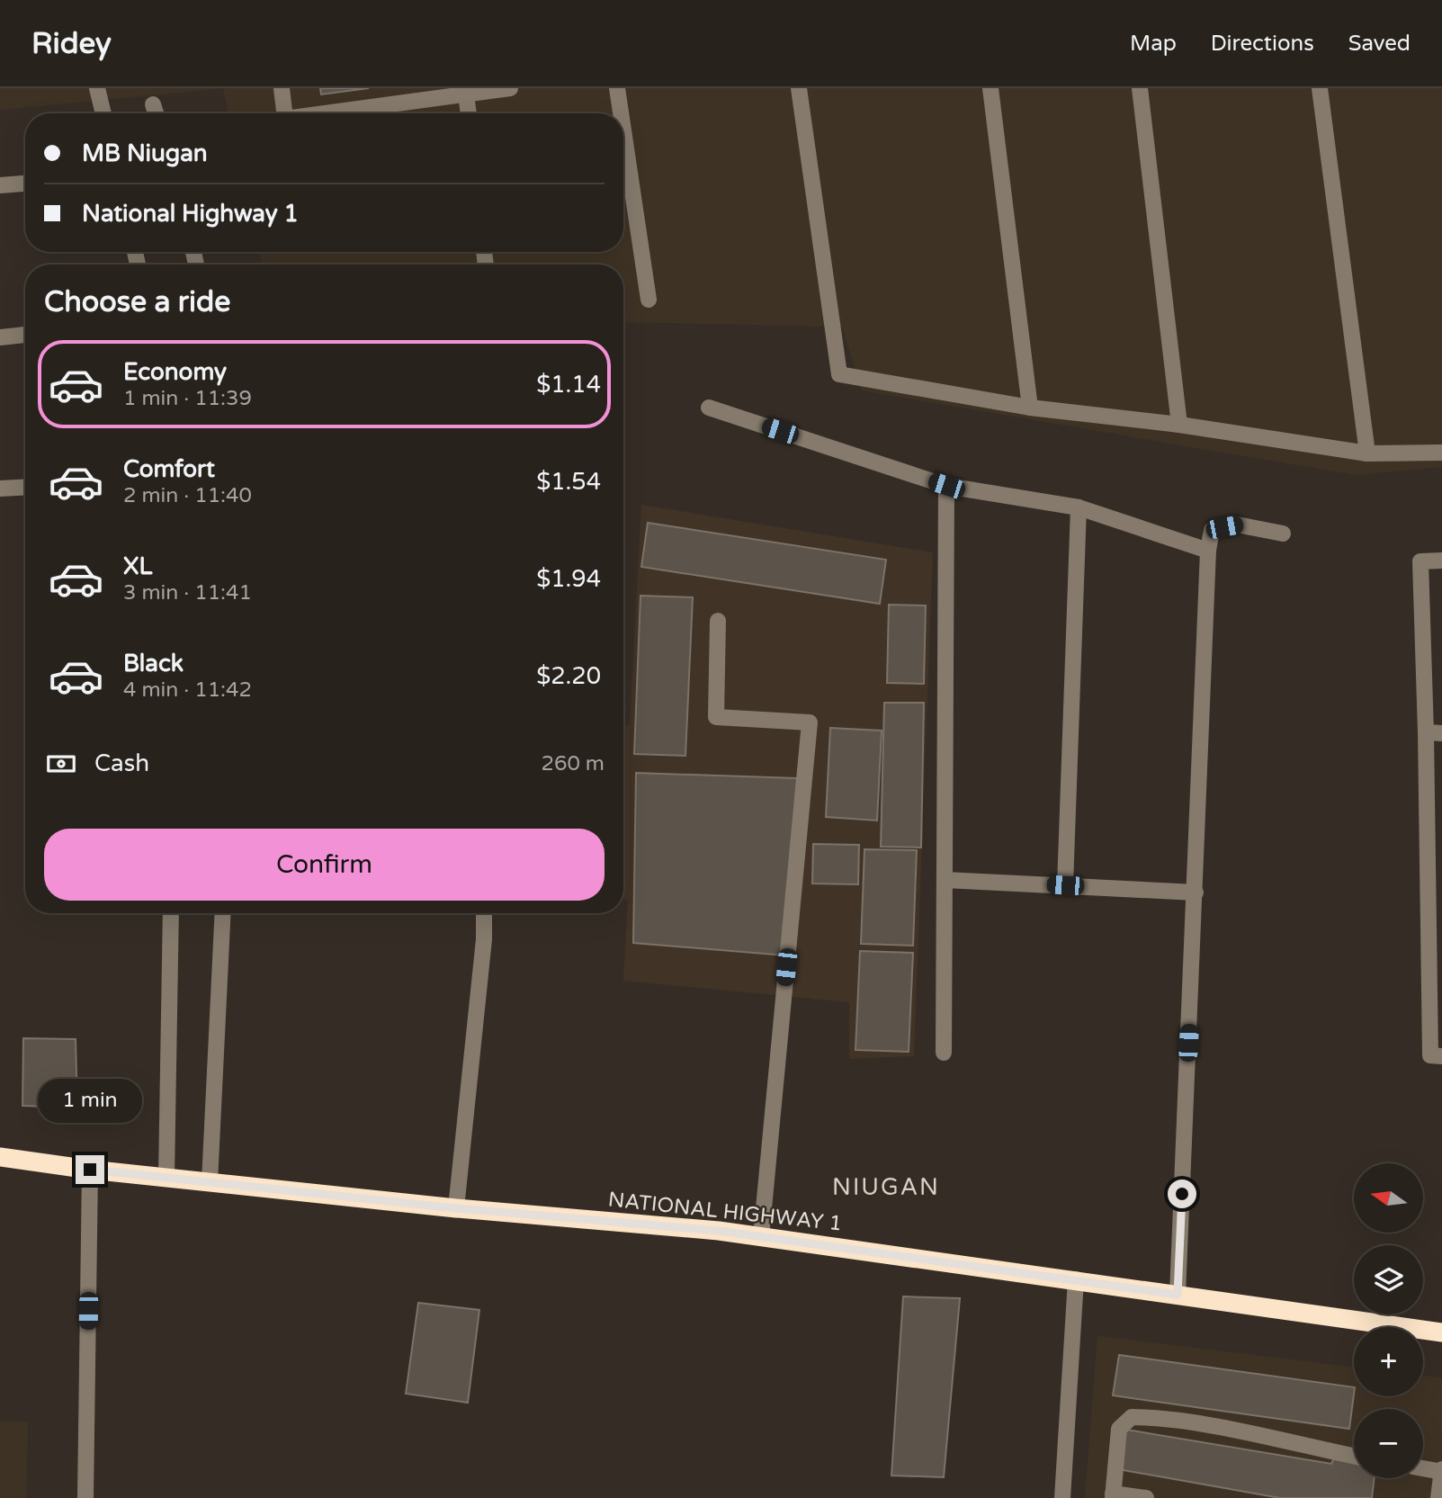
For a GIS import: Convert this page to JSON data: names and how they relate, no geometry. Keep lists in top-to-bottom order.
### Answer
{
  "streets": {
    "highway": ["NATIONAL HIGHWAY 1"]
  },
  "districts": ["NIUGAN"],
  "north": "left",
  "page": {
    "header": "Ridey",
    "nav": ["Map", "Directions", "Saved"],
    "banner": ["MB Niugan", "National Highway 1"],
    "heading": "Choose a ride",
    "list": [
      {
        "name": "Economy",
        "note": "1 min · 11:39",
        "value": "$1.14"
      },
      {
        "name": "Comfort",
        "note": "2 min · 11:40",
        "value": "$1.54"
      },
      {
        "name": "XL",
        "note": "3 min · 11:41",
        "value": "$1.94"
      },
      {
        "name": "Black",
        "note": "4 min · 11:42",
        "value": "$2.20"
      }
    ],
    "pay": ["Cash", "260 m"],
    "buttons": "Confirm",
    "bubble": "1 min",
    "map_buttons": ["+", "−"]
  }
}
